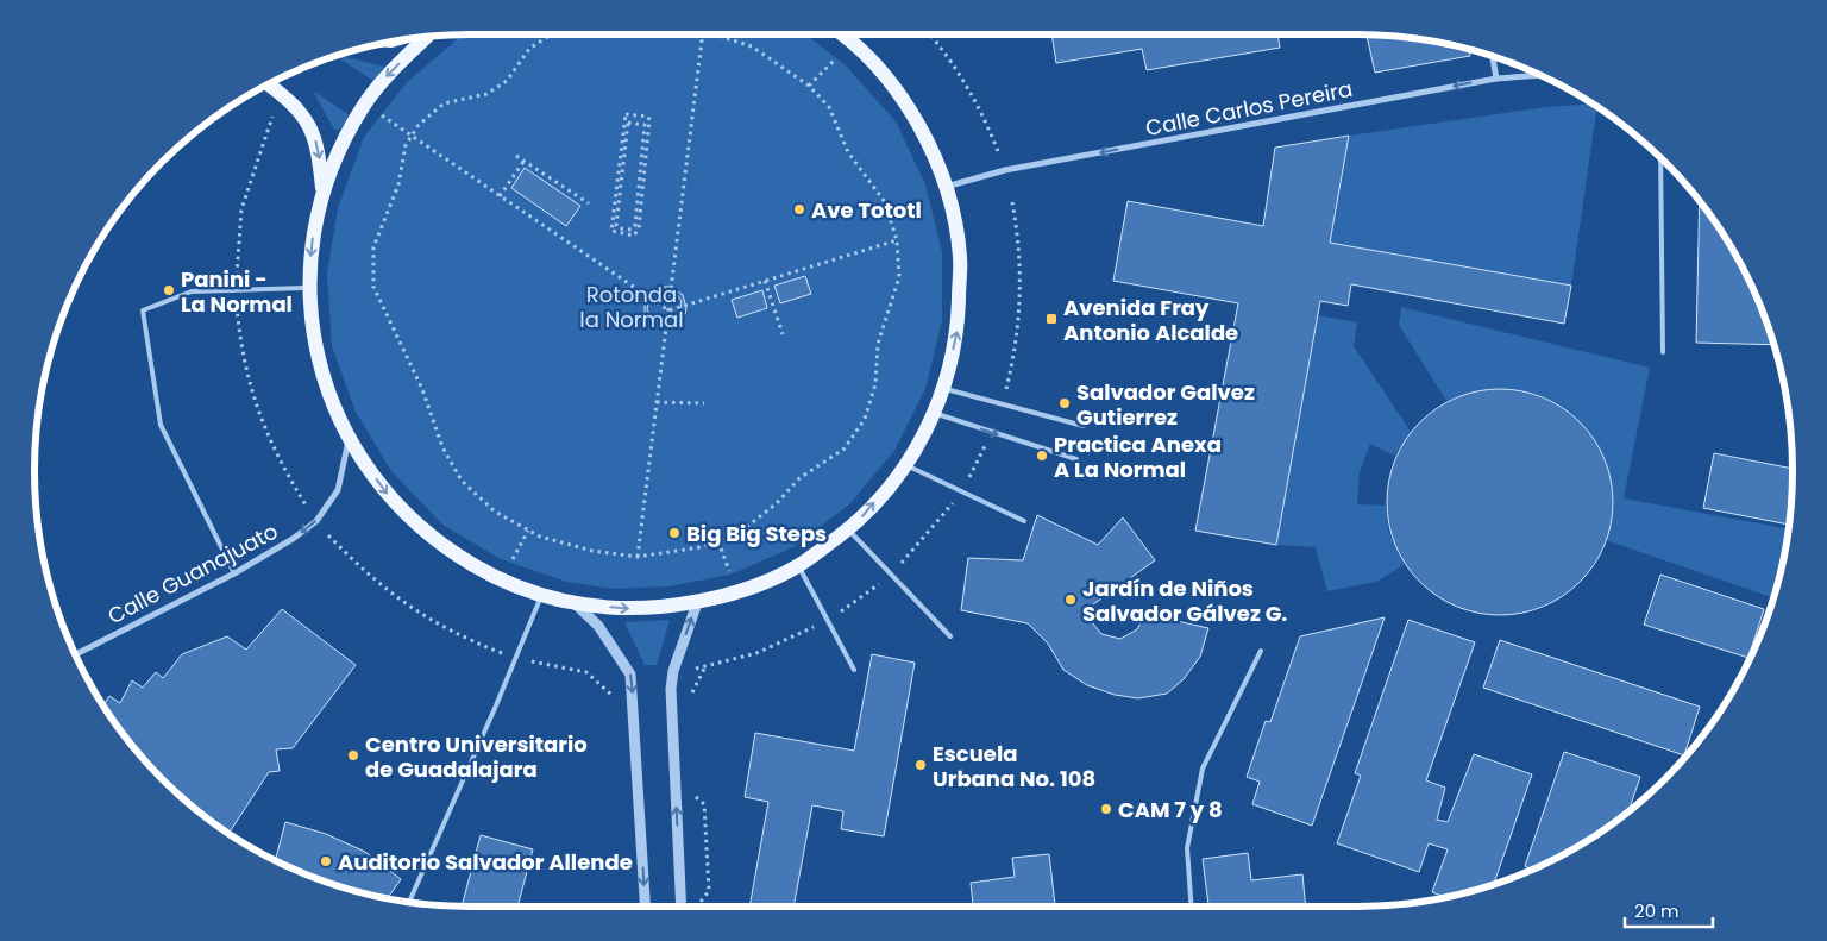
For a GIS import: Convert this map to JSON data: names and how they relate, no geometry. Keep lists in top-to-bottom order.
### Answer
{
  "streets": {
    "street": ["Calle Carlos Pereira", "Calle Guanajuato"]
  },
  "one_way": ["Calle Carlos Pereira", "Calle Guanajuato"],
  "parks": ["Rotonda la Normal"],
  "places": {
    "other": [
      "Ave Tototl",
      "Panini - La Normal",
      "Salvador Galvez Gutierrez",
      "Practica Anexa A La Normal",
      "Big Big Steps",
      "Jardín de Niños Salvador Gálvez G.",
      "Centro Universitario de Guadalajara",
      "Escuela Urbana No. 108",
      "CAM 7 y 8",
      "Auditorio Salvador Allende"
    ],
    "transit": ["Avenida Fray Antonio Alcalde"]
  },
  "scale_bar": "20 m"
}
